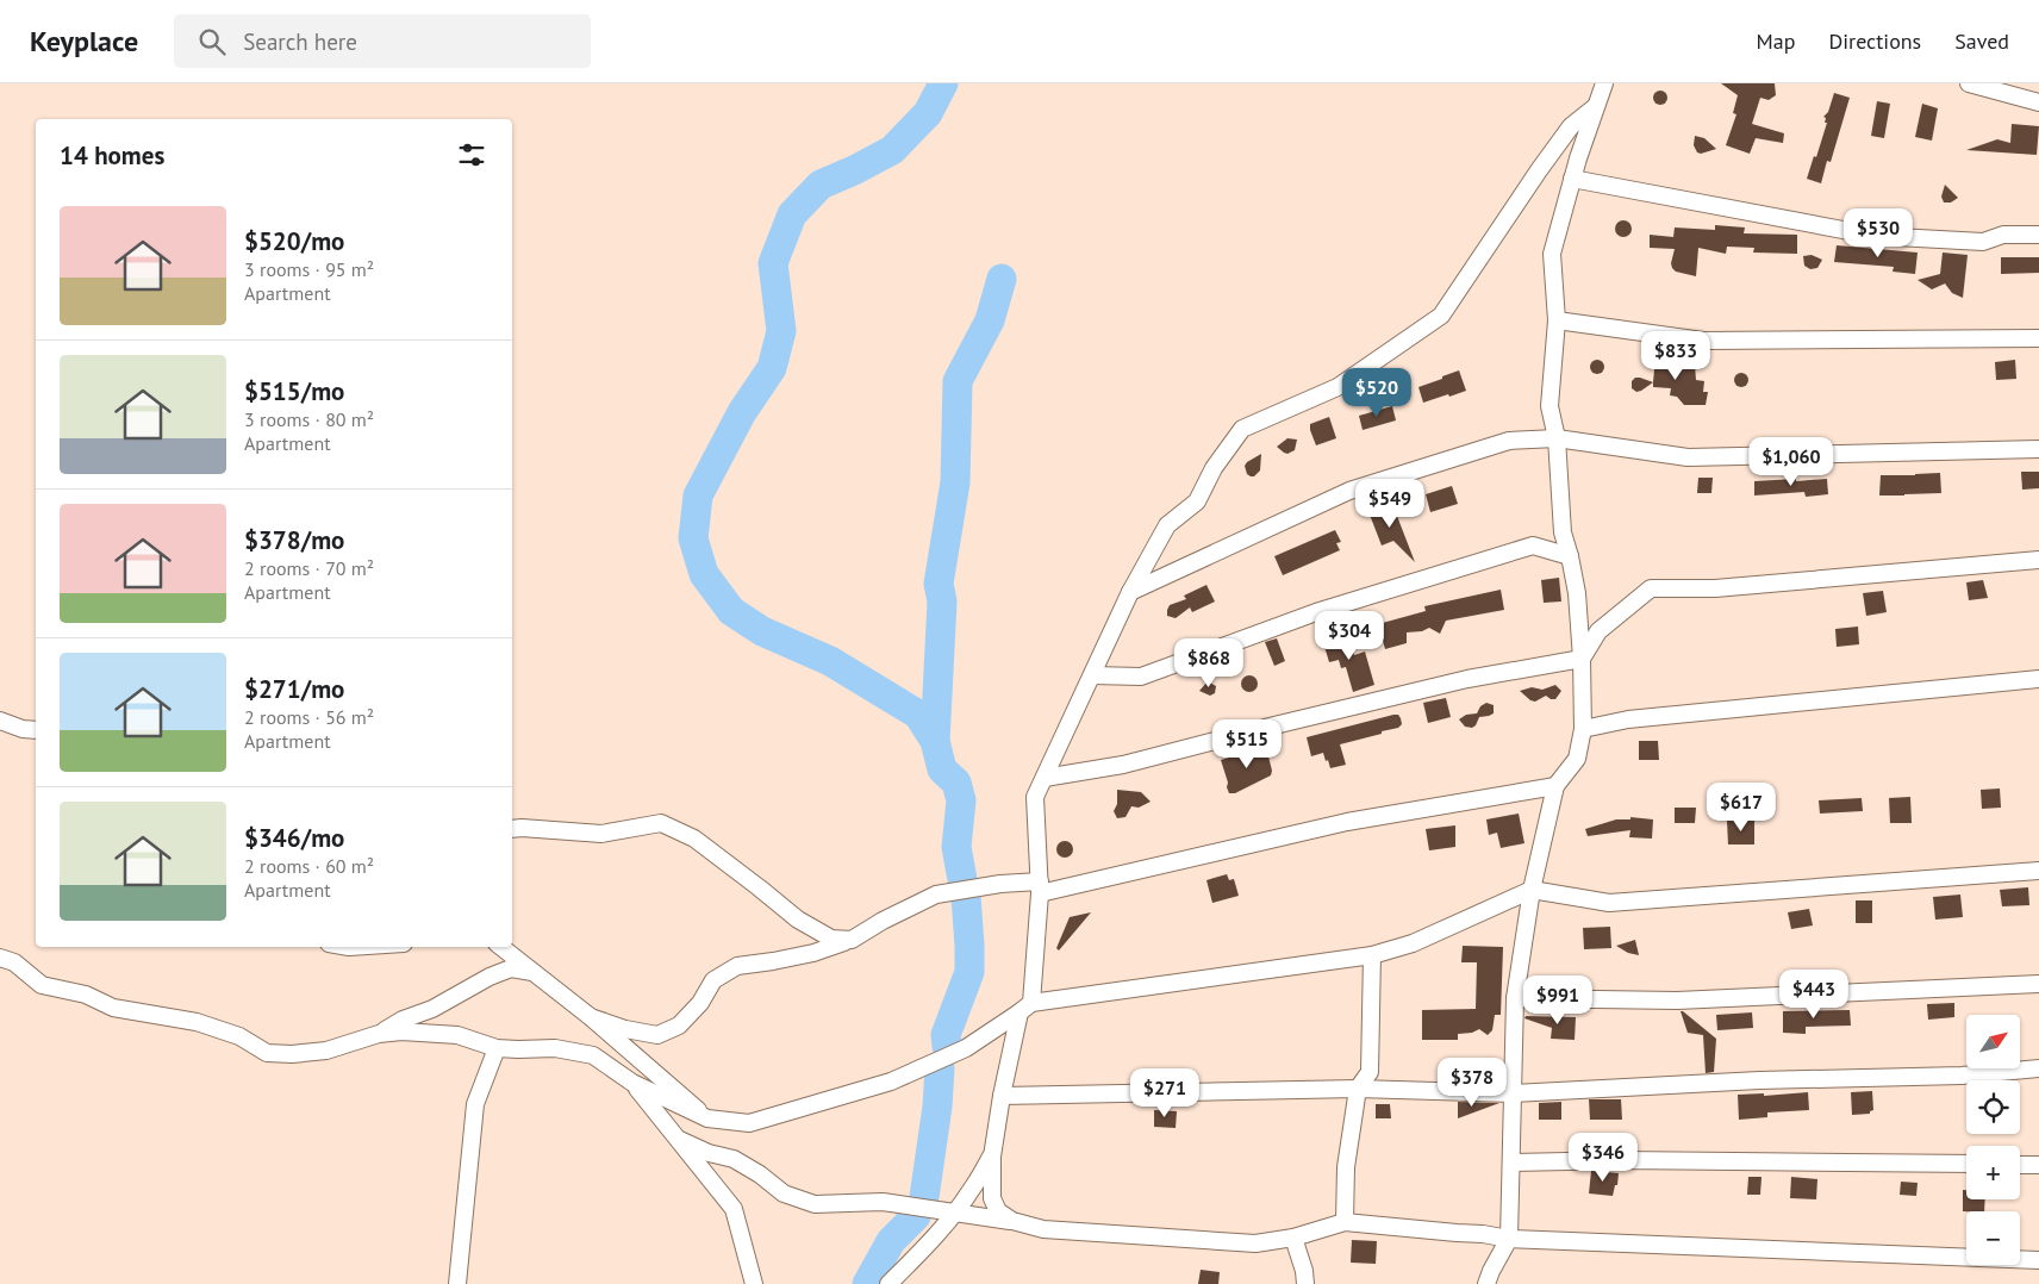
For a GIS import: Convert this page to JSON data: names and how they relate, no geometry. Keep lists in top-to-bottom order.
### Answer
{
  "north": "top right",
  "page": {
    "header": "Keyplace",
    "search": "Search here",
    "nav": ["Map", "Directions", "Saved"],
    "heading": "14 homes",
    "list": [
      {
        "name": "$520/mo",
        "note": "3 rooms · 95 m² · Apartment"
      },
      {
        "name": "$515/mo",
        "note": "3 rooms · 80 m² · Apartment"
      },
      {
        "name": "$378/mo",
        "note": "2 rooms · 70 m² · Apartment"
      },
      {
        "name": "$271/mo",
        "note": "2 rooms · 56 m² · Apartment"
      },
      {
        "name": "$346/mo",
        "note": "2 rooms · 60 m² · Apartment"
      }
    ],
    "price": [
      "$530",
      "$833",
      "$520",
      "$1,060",
      "$549",
      "$304",
      "$868",
      "$515",
      "$617",
      "$443",
      "$991",
      "$378",
      "$271",
      "$346"
    ],
    "map_buttons": ["+", "−"]
  }
}
